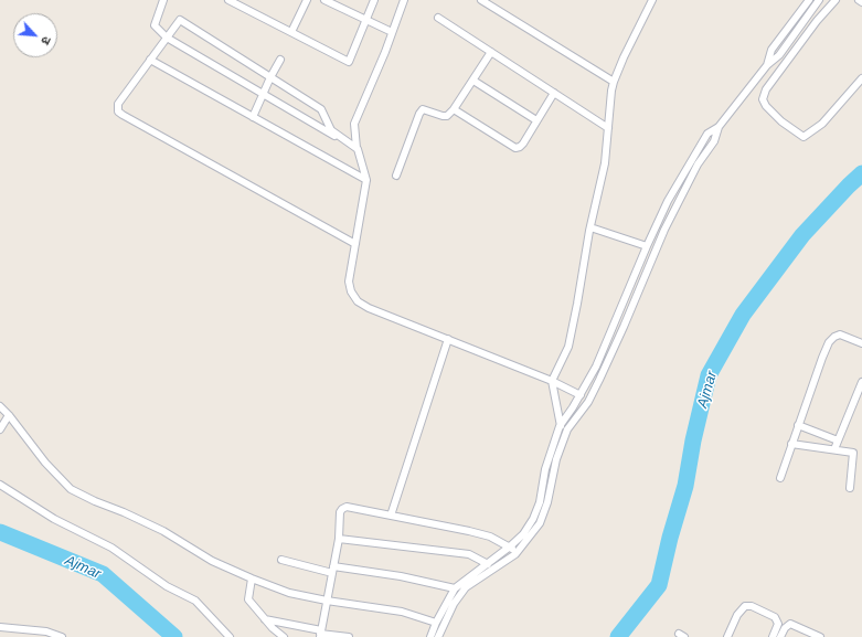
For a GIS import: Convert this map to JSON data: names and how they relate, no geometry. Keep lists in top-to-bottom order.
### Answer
{
  "water": ["Ajmar"],
  "north": "bottom right"
}
